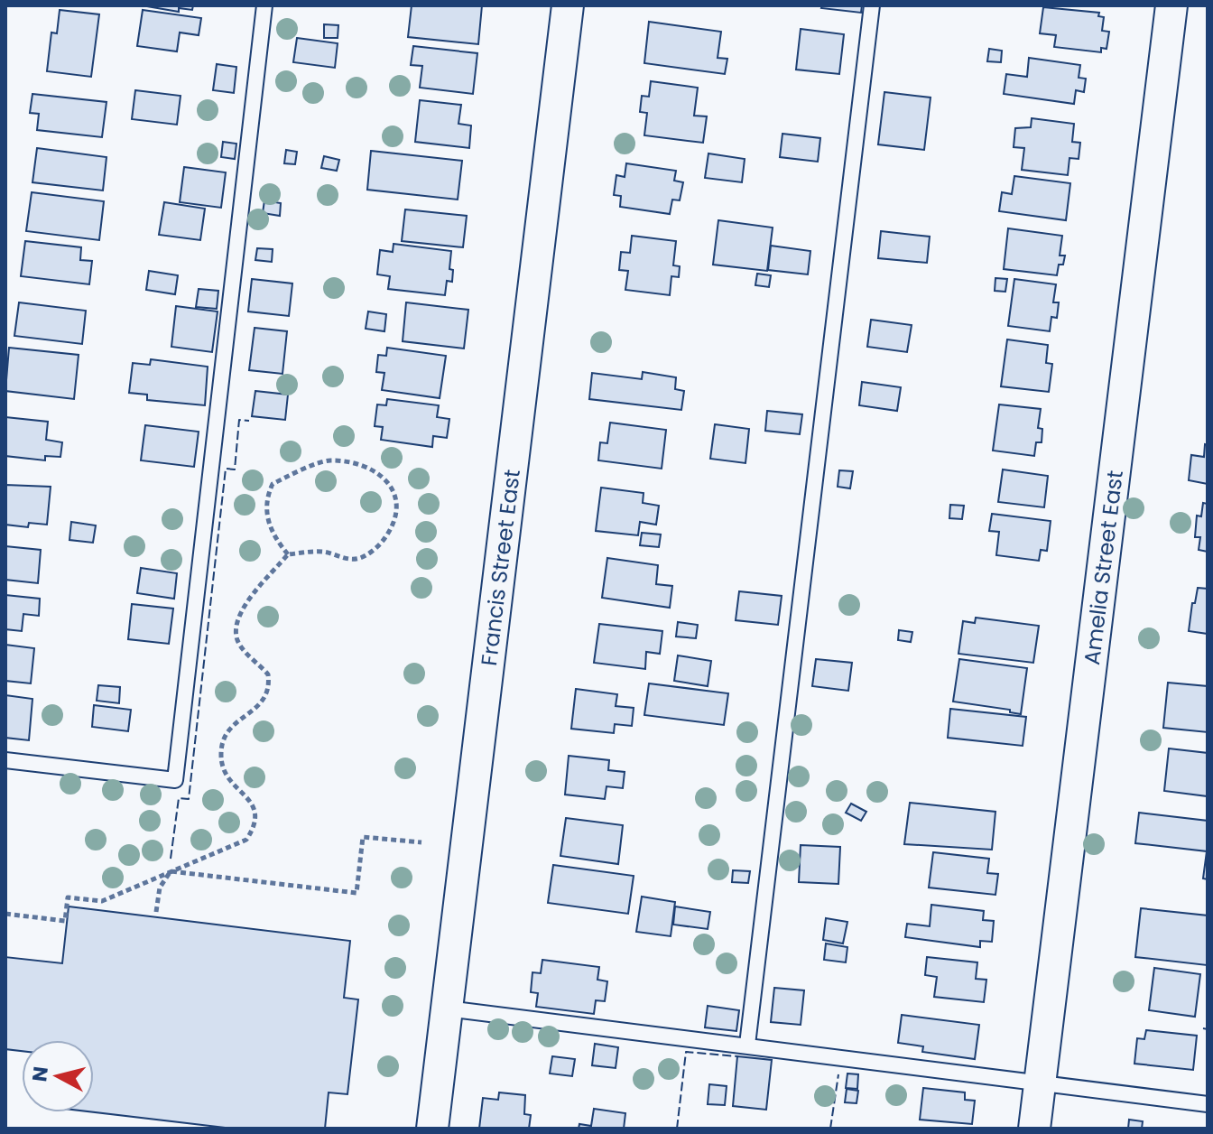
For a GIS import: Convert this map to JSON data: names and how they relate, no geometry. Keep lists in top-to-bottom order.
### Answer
{
  "streets": {
    "street": ["Francis Street East", "Amelia Street East"]
  },
  "north": "left"
}
